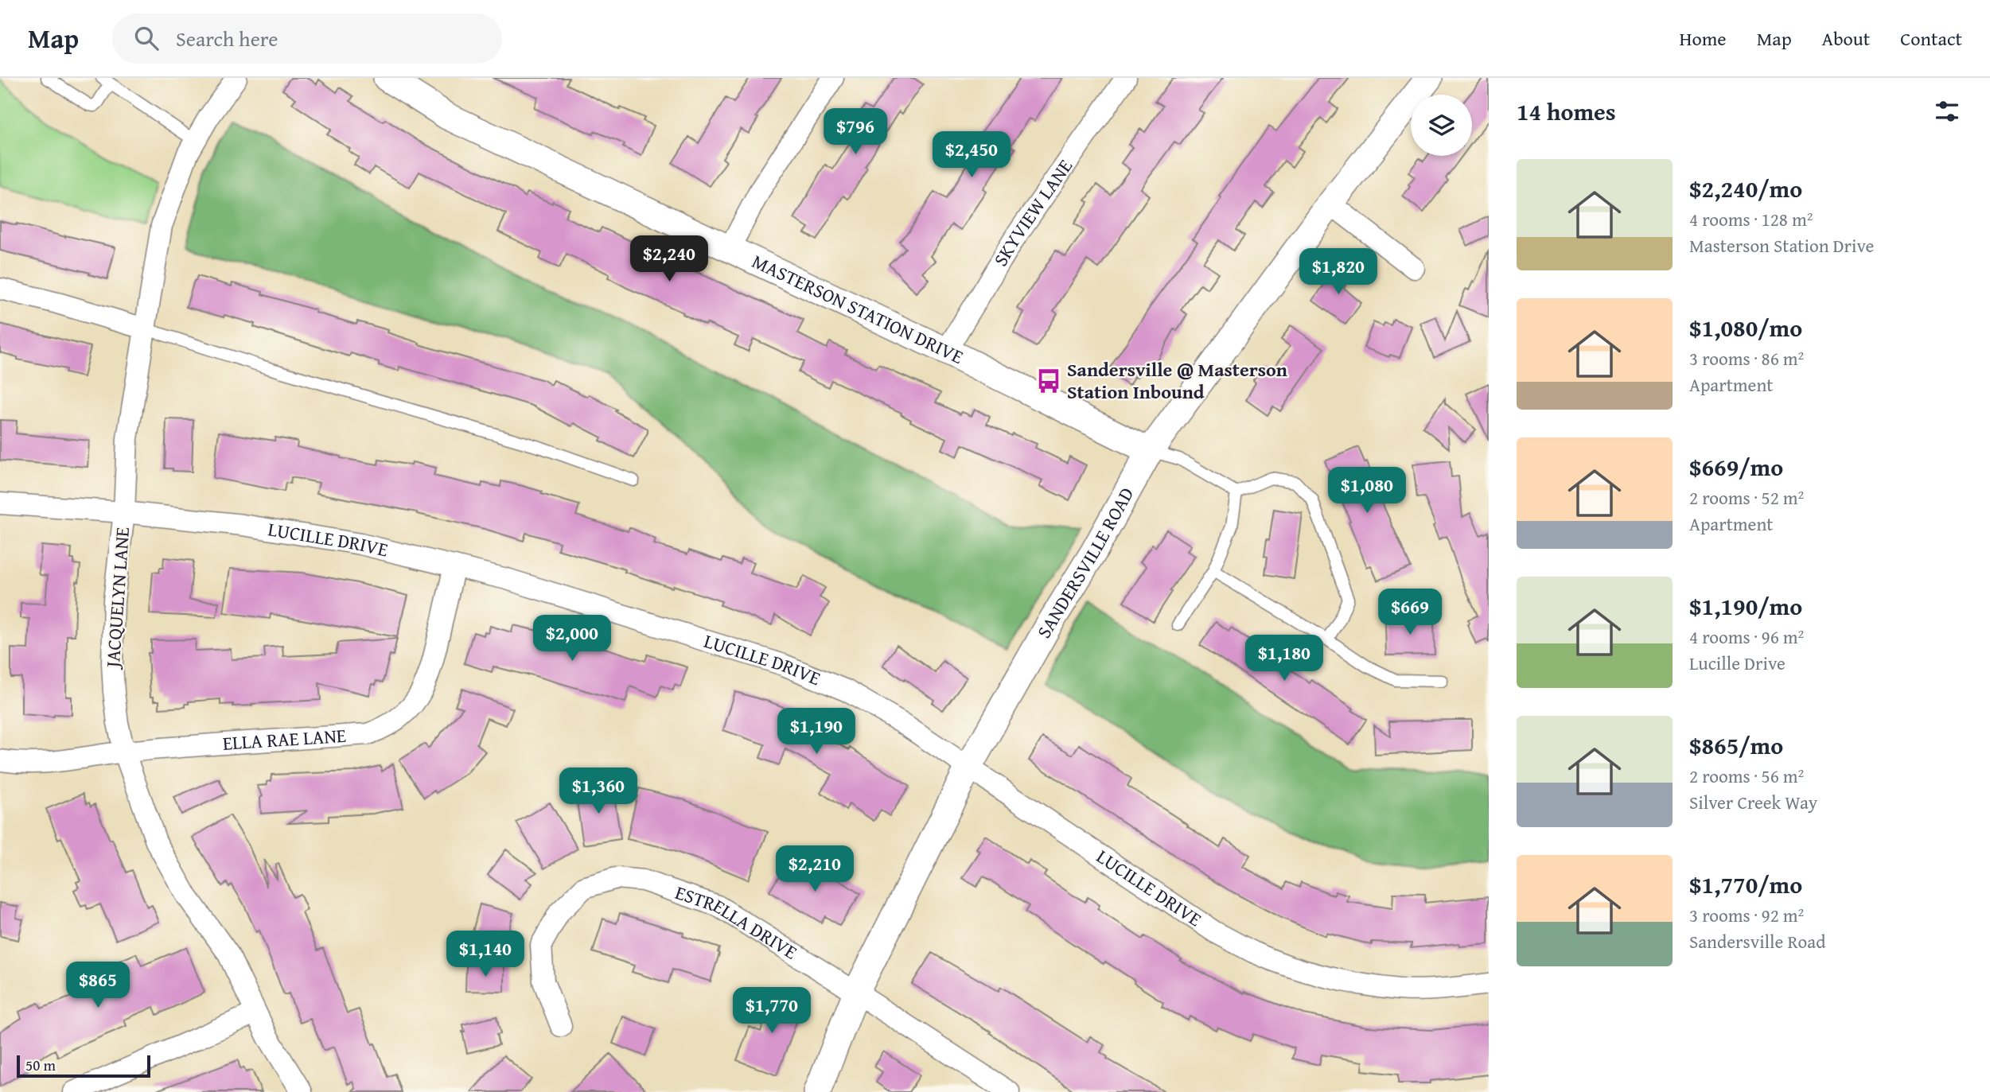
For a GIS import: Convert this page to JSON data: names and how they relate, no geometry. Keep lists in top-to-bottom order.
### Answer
{
  "streets": {
    "street": [
      "SKYVIEW LANE",
      "MASTERSON STATION DRIVE",
      "LUCILLE DRIVE",
      "SANDERSVILLE ROAD",
      "JACQUELYN LANE",
      "ELLA RAE LANE",
      "ESTRELLA DRIVE"
    ]
  },
  "crossings": [
    ["SKYVIEW LANE", "MASTERSON STATION DRIVE"],
    ["MASTERSON STATION DRIVE", "SANDERSVILLE ROAD"],
    ["LUCILLE DRIVE", "SANDERSVILLE ROAD"],
    ["LUCILLE DRIVE", "JACQUELYN LANE"],
    ["LUCILLE DRIVE", "ELLA RAE LANE"],
    ["SANDERSVILLE ROAD", "ESTRELLA DRIVE"],
    ["JACQUELYN LANE", "ELLA RAE LANE"]
  ],
  "places": {
    "bus stop": ["Sandersville @ Masterson Station Inbound"]
  },
  "scale_bar": "50 m",
  "page": {
    "header": "Map",
    "search": "Search here",
    "nav": [
      "Home",
      "Map",
      "About",
      "Contact"
    ],
    "heading": "14 homes",
    "price": [
      "$796",
      "$2,450",
      "$2,240",
      "$1,820",
      "$1,080",
      "$669",
      "$2,000",
      "$1,180",
      "$1,190",
      "$1,360",
      "$2,210",
      "$1,140",
      "$865",
      "$1,770"
    ],
    "list": [
      {
        "name": "$2,240/mo",
        "note": "4 rooms · 128 m² · Masterson Station Drive"
      },
      {
        "name": "$1,080/mo",
        "note": "3 rooms · 86 m² · Apartment"
      },
      {
        "name": "$669/mo",
        "note": "2 rooms · 52 m² · Apartment"
      },
      {
        "name": "$1,190/mo",
        "note": "4 rooms · 96 m² · Lucille Drive"
      },
      {
        "name": "$865/mo",
        "note": "2 rooms · 56 m² · Silver Creek Way"
      },
      {
        "name": "$1,770/mo",
        "note": "3 rooms · 92 m² · Sandersville Road"
      }
    ],
    "scale": "50 m"
  }
}
